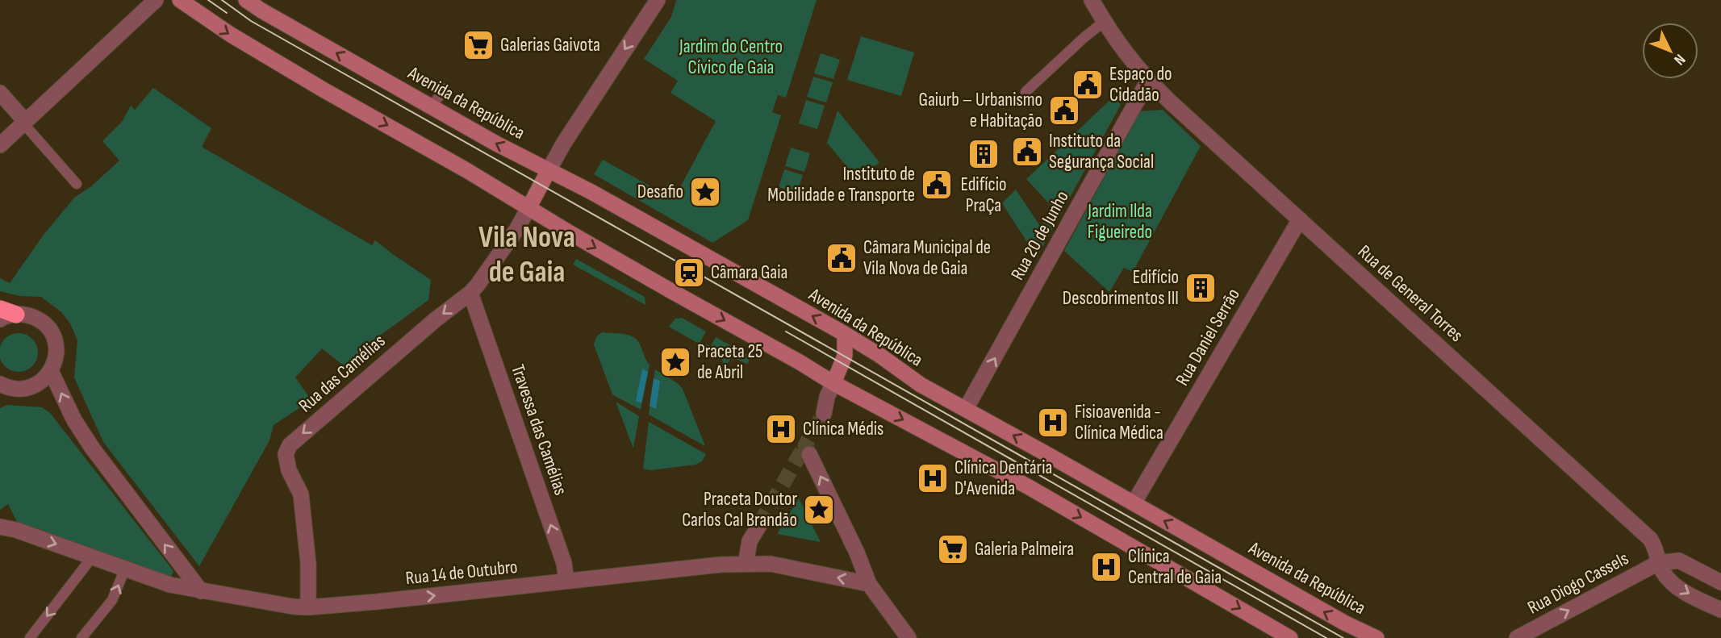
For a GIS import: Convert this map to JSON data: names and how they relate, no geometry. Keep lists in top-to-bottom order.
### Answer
{
  "streets": {
    "main road": ["Avenida da República"],
    "street": [
      "Rua 20 de Junho",
      "Rua de General Torres",
      "Rua Daniel Serrão",
      "Rua das Camélias",
      "Travessa das Camélias",
      "Rua 14 de Outubro",
      "Rua Diogo Cassels"
    ]
  },
  "crossings": [
    ["Avenida da República", "Rua 20 de Junho"],
    ["Avenida da República", "Rua Daniel Serrão"],
    ["Rua 20 de Junho", "Rua de General Torres"],
    ["Rua de General Torres", "Rua Daniel Serrão"],
    ["Rua de General Torres", "Rua Diogo Cassels"],
    ["Rua das Camélias", "Travessa das Camélias"],
    ["Rua das Camélias", "Rua 14 de Outubro"],
    ["Travessa das Camélias", "Rua 14 de Outubro"]
  ],
  "one_way": [
    "Rua 20 de Junho",
    "Rua das Camélias",
    "Travessa das Camélias",
    "Rua Diogo Cassels"
  ],
  "districts": ["Vila Nova de Gaia"],
  "parks": ["Jardim do Centro Cívico de Gaia", "Jardim Ilda Figueiredo"],
  "places": {
    "supermarket": ["Galerias Gaivota", "Galeria Palmeira"],
    "public building": [
      "Espaço do Cidadão",
      "Gaiurb – Urbanismo e Habitação",
      "Instituto da Segurança Social",
      "Instituto de Mobilidade e Transporte",
      "Câmara Municipal de Vila Nova de Gaia"
    ],
    "building": ["Edifício PraÇa", "Edifício Descobrimentos III"],
    "place": ["Desafio", "Praceta 25 de Abril", "Praceta Doutor Carlos Cal Brandão"],
    "station": ["Câmara Gaia"],
    "hospital": [
      "Fisioavenida - Clínica Médica",
      "Clínica Médis",
      "Clínica Dentária D'Avenida",
      "Clínica Central de Gaia"
    ]
  },
  "north": "bottom right"
}
